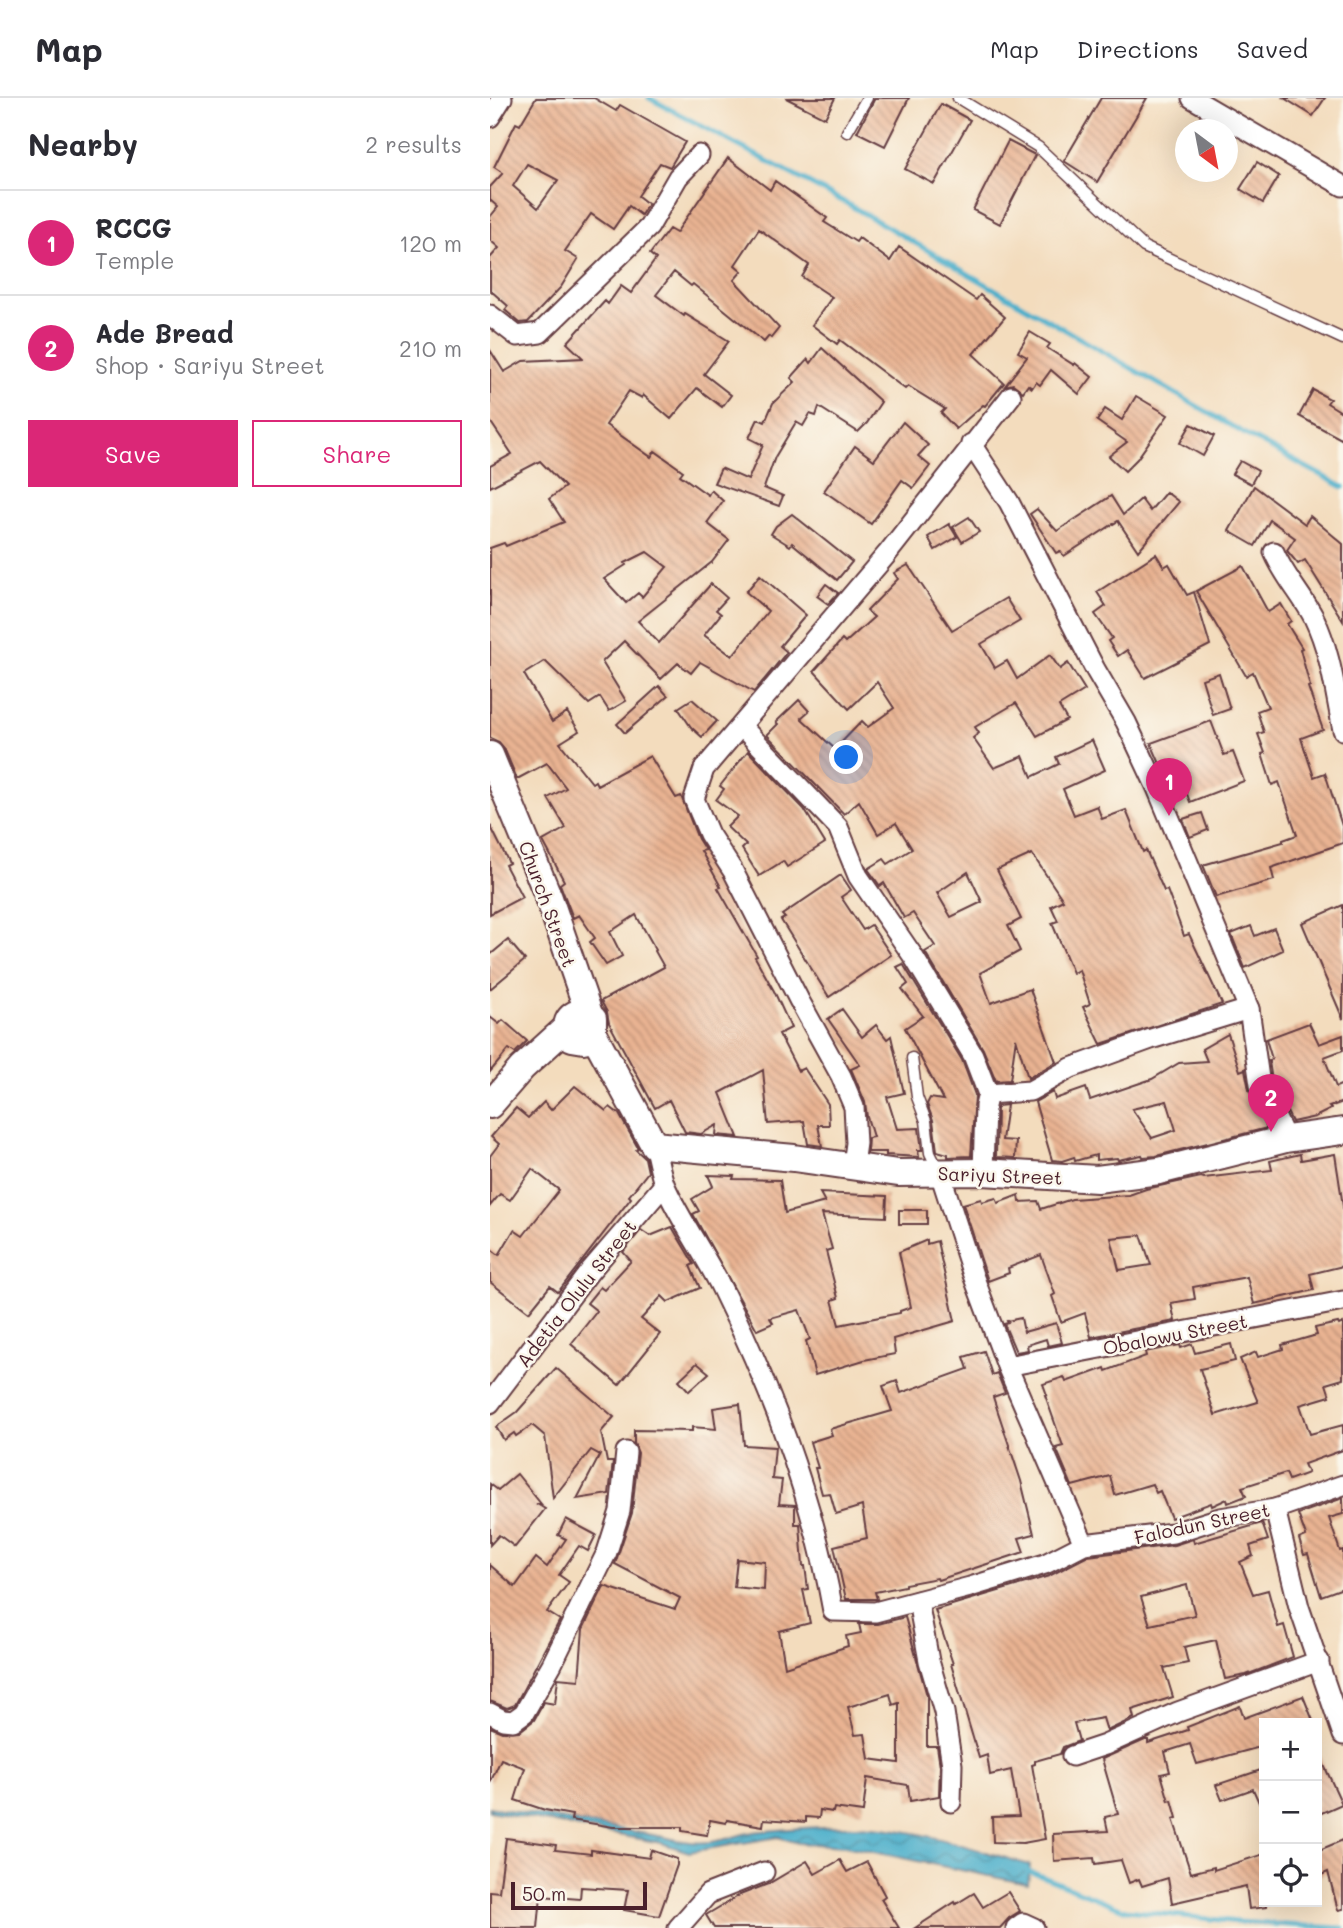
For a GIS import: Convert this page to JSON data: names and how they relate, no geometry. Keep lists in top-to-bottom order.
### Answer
{
  "streets": {
    "street": [
      "Church Street",
      "Sariyu Street",
      "Adetia Olulu Street",
      "Obalowu Street",
      "Falodun Street"
    ]
  },
  "crossings": [
    ["Church Street", "Sariyu Street"],
    ["Adetia Olulu Street", "Falodun Street"]
  ],
  "scale_bar": "50 m",
  "north": "bottom right",
  "page": {
    "header": "Map",
    "nav": ["Map", "Directions", "Saved"],
    "heading": ["Nearby", "2 results"],
    "list": [
      {
        "mark": "1",
        "name": "RCCG",
        "note": "Temple",
        "value": "120 m"
      },
      {
        "mark": "2",
        "name": "Ade Bread",
        "note": "Shop · Sariyu Street",
        "value": "210 m"
      }
    ],
    "buttons": ["Save", "Share"],
    "pins": ["1", "2"],
    "map_buttons": ["+", "−"],
    "scale": "50 m"
  }
}
